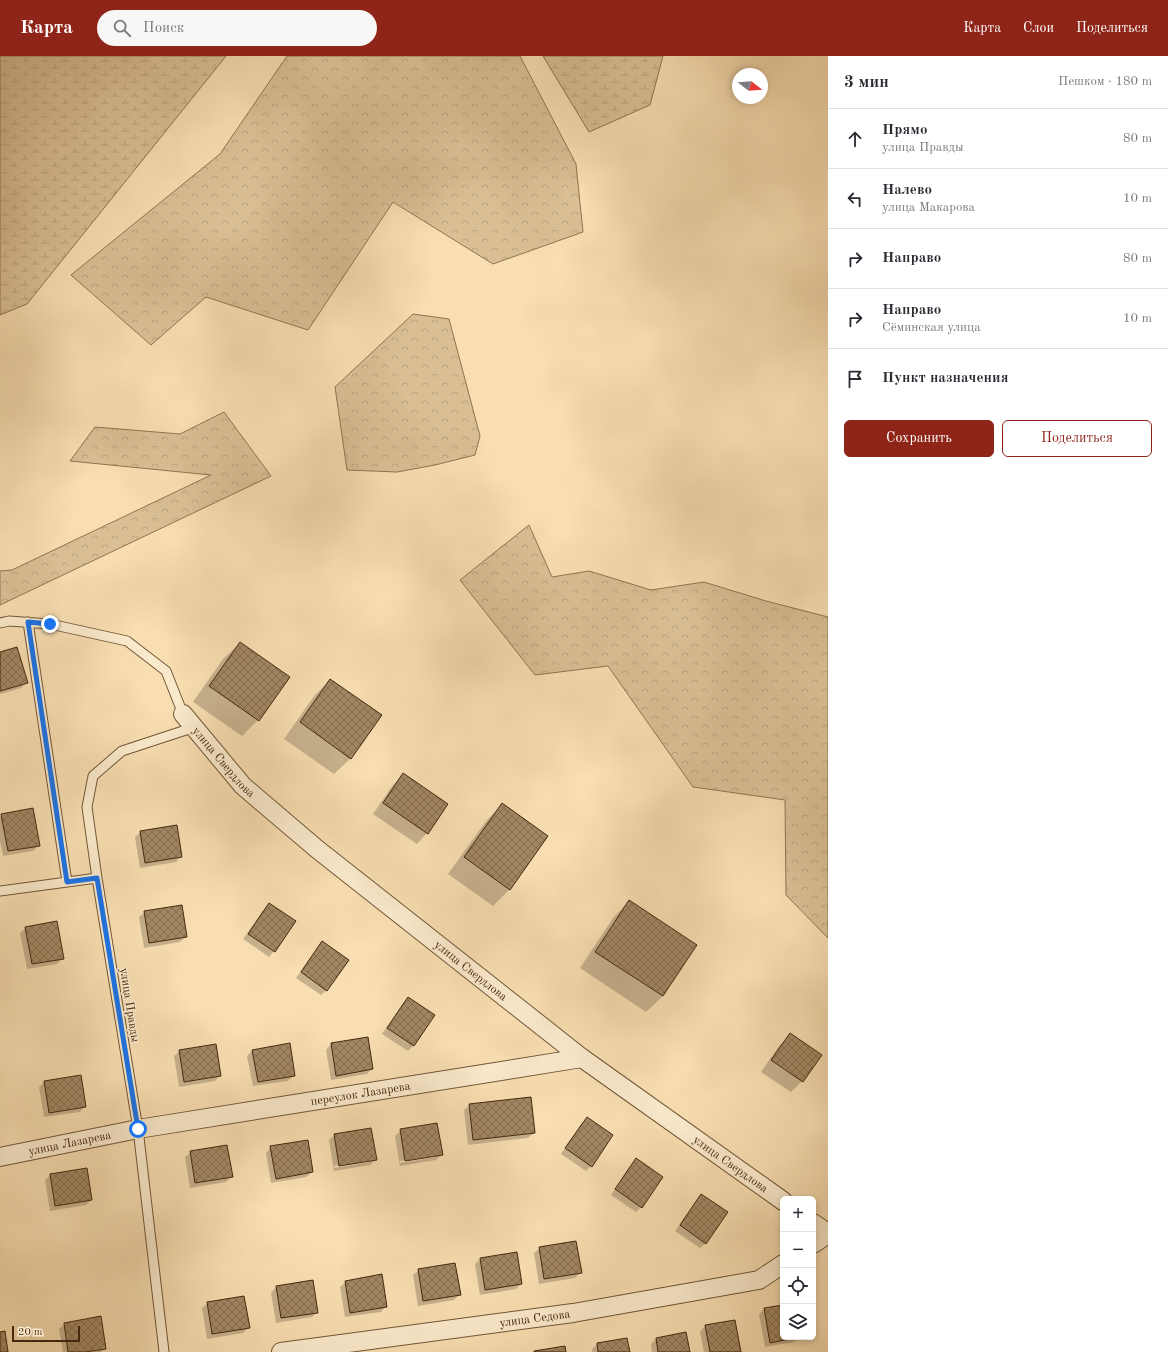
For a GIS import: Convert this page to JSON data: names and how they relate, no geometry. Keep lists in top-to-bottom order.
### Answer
{
  "streets": {
    "street": [
      "улица Свердлова",
      "переулок Лазарева",
      "улица Лазарева",
      "улица Седова"
    ],
    "lane": ["улица Правды"]
  },
  "crossings": [
    ["улица Свердлова", "улица Правды"],
    ["улица Свердлова", "переулок Лазарева"],
    ["улица Правды", "переулок Лазарева"],
    ["улица Правды", "улица Лазарева"],
    ["переулок Лазарева", "улица Лазарева"]
  ],
  "scale_bar": "20 m",
  "north": "right",
  "page": {
    "header": "Карта",
    "search": "Поиск",
    "nav": ["Карта", "Слои", "Поделиться"],
    "heading": ["3 мин", "Пешком · 180 m"],
    "list": [
      ["Прямо", "улица Правды", "80 m"],
      ["Налево", "улица Макарова", "10 m"],
      ["Направо", "80 m"],
      ["Направо", "Сёминская улица", "10 m"],
      "Пункт назначения"
    ],
    "buttons": ["Сохранить", "Поделиться"],
    "map_buttons": ["+", "−"],
    "scale": "20 m"
  }
}
